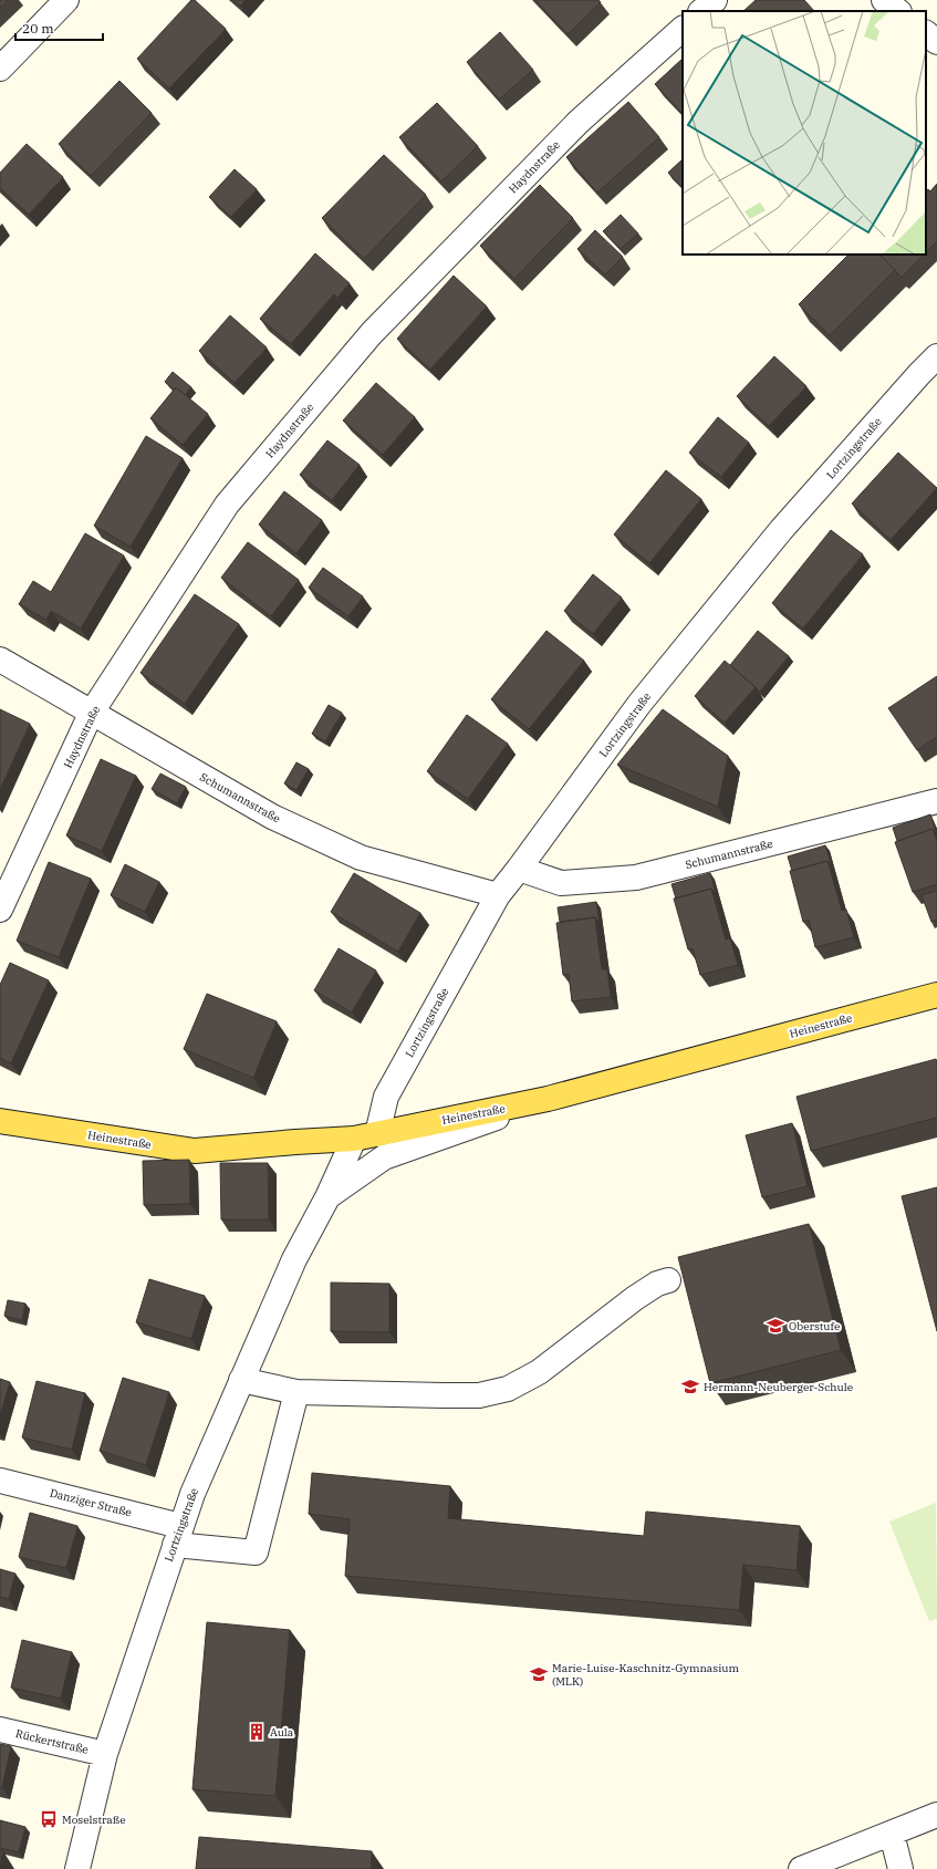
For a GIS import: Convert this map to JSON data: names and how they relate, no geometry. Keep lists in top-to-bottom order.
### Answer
{
  "streets": {
    "main road": ["Heinestraße"],
    "street": [
      "Haydnstraße",
      "Lortzingstraße",
      "Schumannstraße",
      "Danziger Straße",
      "Rückertstraße"
    ]
  },
  "crossings": [
    ["Haydnstraße", "Schumannstraße"],
    ["Lortzingstraße", "Schumannstraße"],
    ["Lortzingstraße", "Heinestraße"],
    ["Lortzingstraße", "Danziger Straße"],
    ["Lortzingstraße", "Rückertstraße"]
  ],
  "places": {
    "school or university": ["Oberstufe", "Hermann-Neuberger-Schule", "Marie-Luise-Kaschnitz-Gymnasium (MLK)"],
    "building": ["Aula"],
    "bus stop": ["Moselstraße"]
  },
  "scale_bar": "20 m"
}
